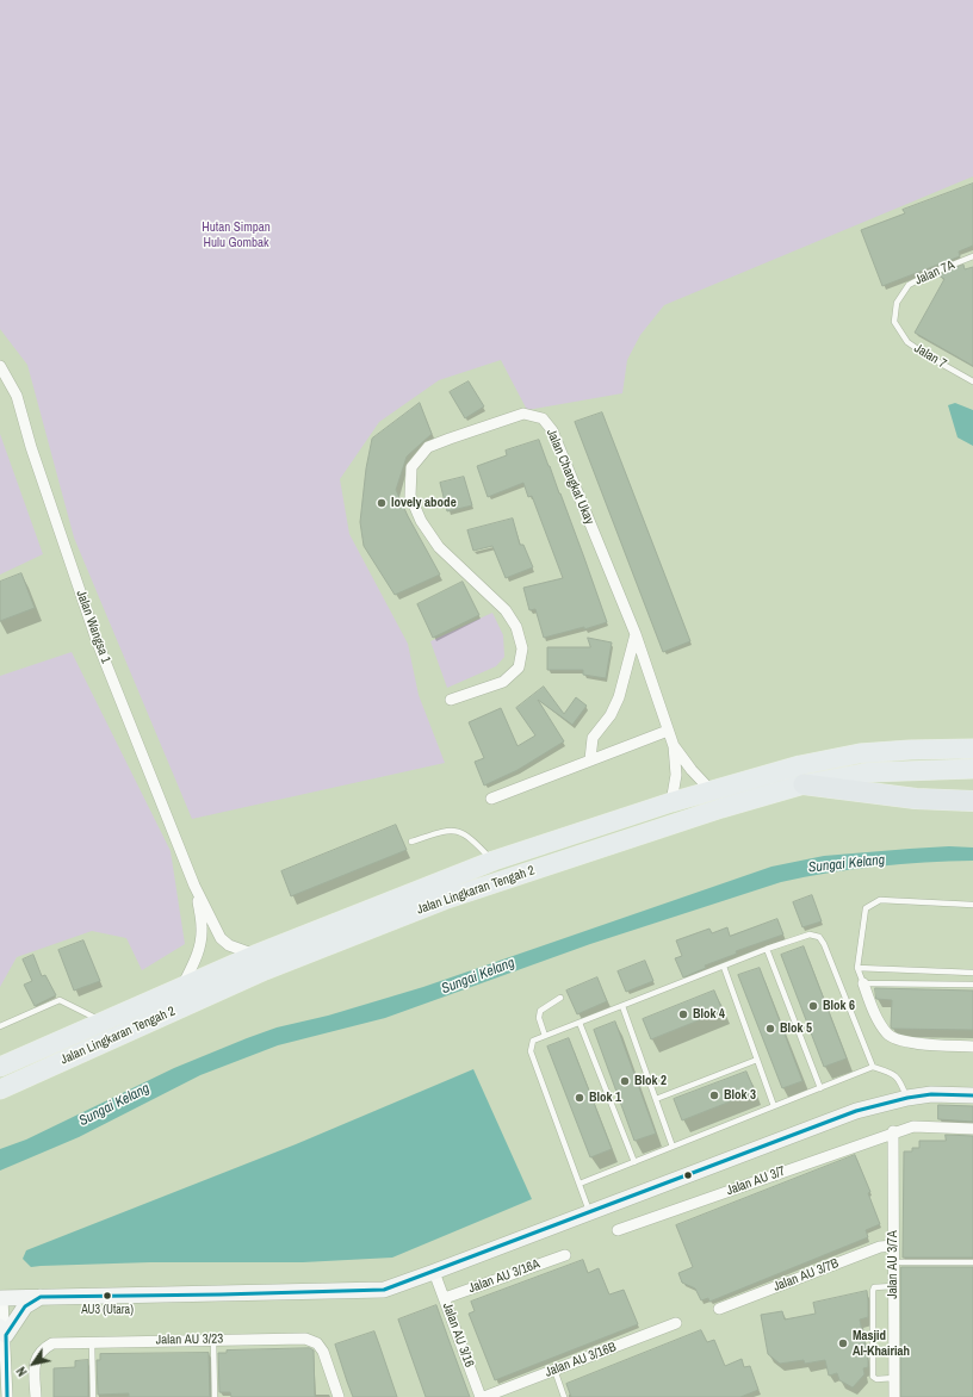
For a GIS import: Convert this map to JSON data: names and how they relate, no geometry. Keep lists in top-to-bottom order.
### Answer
{
  "streets": {
    "highway": ["Jalan Lingkaran Tengah 2"],
    "street": [
      "Jalan Changkat Ukay",
      "Jalan Wangsa 1",
      "Jalan AU 3/7",
      "Jalan AU 3/7A",
      "Jalan AU 3/7B",
      "Jalan AU 3/16A",
      "Jalan AU 3/16",
      "Jalan AU 3/23",
      "Jalan AU 3/16B"
    ],
    "lane": ["Jalan 7A", "Jalan 7"]
  },
  "crossings": [
    ["Jalan 7A", "Jalan 7"],
    ["Jalan Changkat Ukay", "Jalan Lingkaran Tengah 2"],
    ["Jalan Wangsa 1", "Jalan Lingkaran Tengah 2"],
    ["Jalan AU 3/7", "Jalan AU 3/7A"],
    ["Jalan AU 3/7A", "Jalan AU 3/7B"],
    ["Jalan AU 3/16A", "Jalan AU 3/16"],
    ["Jalan AU 3/16", "Jalan AU 3/16B"]
  ],
  "water": ["Sungai Kelang"],
  "parks": ["Hutan Simpan Hulu Gombak"],
  "places": [
    "lovely abode",
    "Blok 6",
    "Blok 4",
    "Blok 5",
    "Blok 2",
    "Blok 3",
    "Blok 1",
    "AU3 (Utara)",
    "Masjid Al-Khairiah"
  ],
  "north": "bottom left"
}
